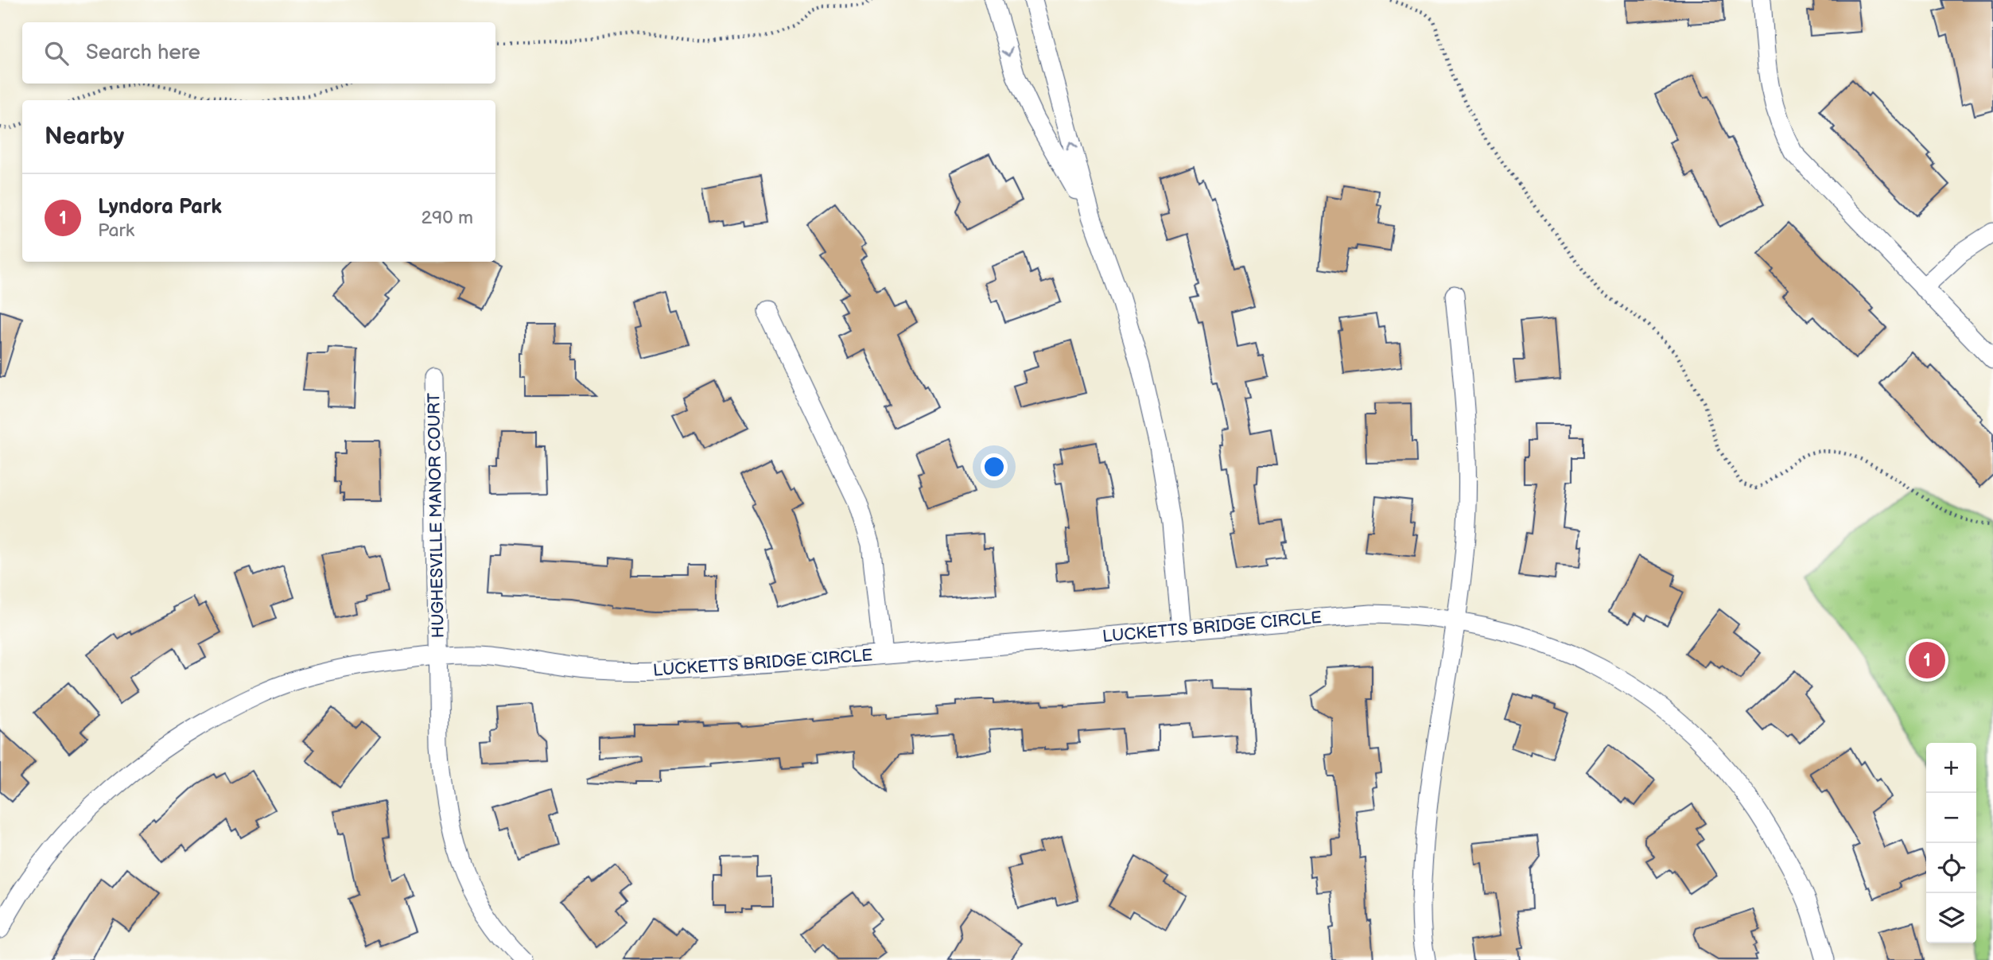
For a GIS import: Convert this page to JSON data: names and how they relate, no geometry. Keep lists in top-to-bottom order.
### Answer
{
  "streets": {
    "street": ["HUGHESVILLE MANOR COURT", "LUCKETTS BRIDGE CIRCLE"]
  },
  "crossings": [
    ["HUGHESVILLE MANOR COURT", "LUCKETTS BRIDGE CIRCLE"]
  ],
  "page": {
    "search": "Search here",
    "heading": "Nearby",
    "list": [
      {
        "mark": "1",
        "name": "Lyndora Park",
        "note": "Park",
        "value": "290 m"
      }
    ],
    "pins": "1",
    "map_buttons": ["+", "−"]
  }
}
